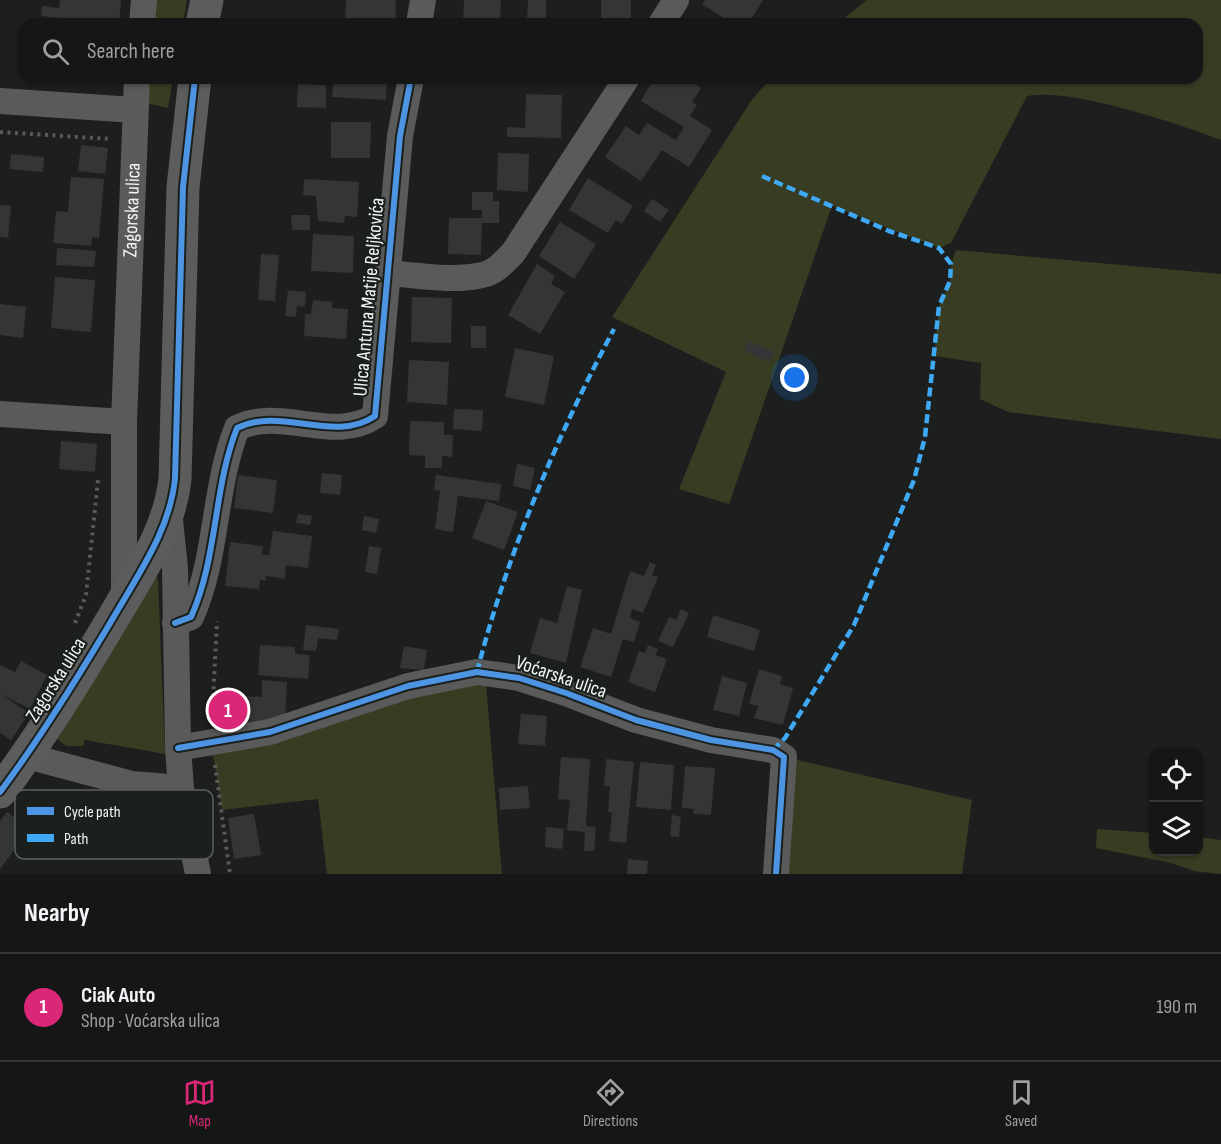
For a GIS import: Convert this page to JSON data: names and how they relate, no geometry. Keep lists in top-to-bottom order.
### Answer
{
  "streets": {
    "main road": ["Zagorska ulica"],
    "street": ["Ulica Antuna Matije Reljkovića", "Voćarska ulica"]
  },
  "legend": ["Cycle path", "Path"],
  "page": {
    "search": "Search here",
    "pins": "1",
    "heading": "Nearby",
    "list": [
      {
        "mark": "1",
        "name": "Ciak Auto",
        "note": "Shop · Voćarska ulica",
        "value": "190 m"
      }
    ],
    "nav": ["Map", "Directions", "Saved"]
  }
}
